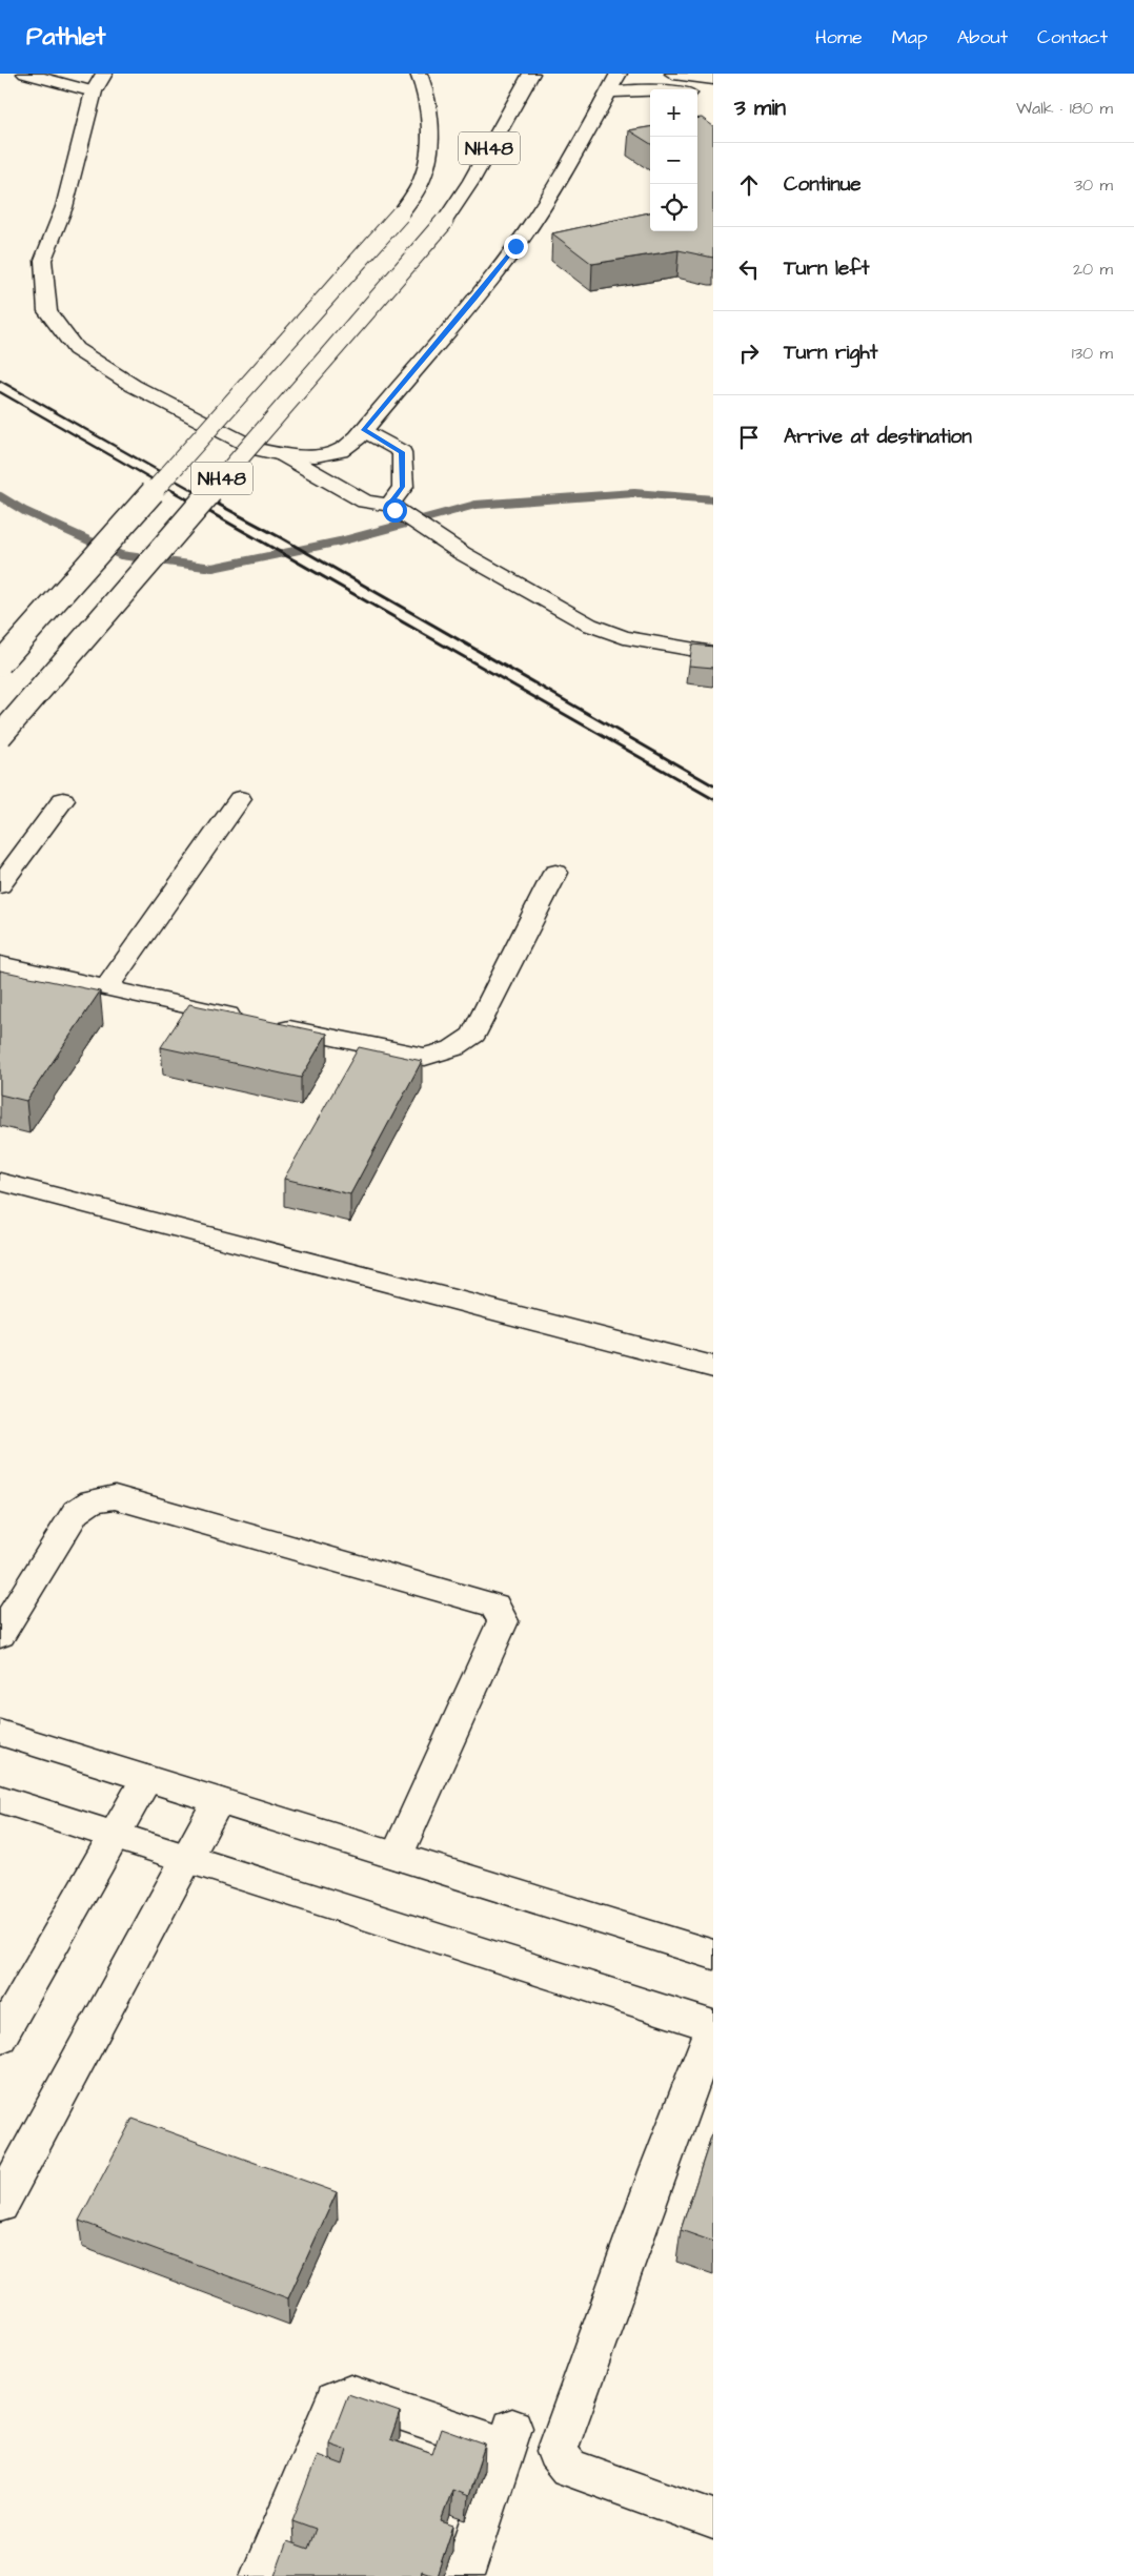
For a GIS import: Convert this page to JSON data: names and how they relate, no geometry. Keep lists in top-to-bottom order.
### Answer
{
  "streets": {
    "main road": ["NH48"]
  },
  "page": {
    "header": "Pathlet",
    "nav": [
      "Home",
      "Map",
      "About",
      "Contact"
    ],
    "heading": ["3 min", "Walk · 180 m"],
    "map_buttons": ["+", "−"],
    "list": [
      ["Continue", "30 m"],
      ["Turn left", "20 m"],
      ["Turn right", "130 m"],
      "Arrive at destination"
    ]
  }
}
